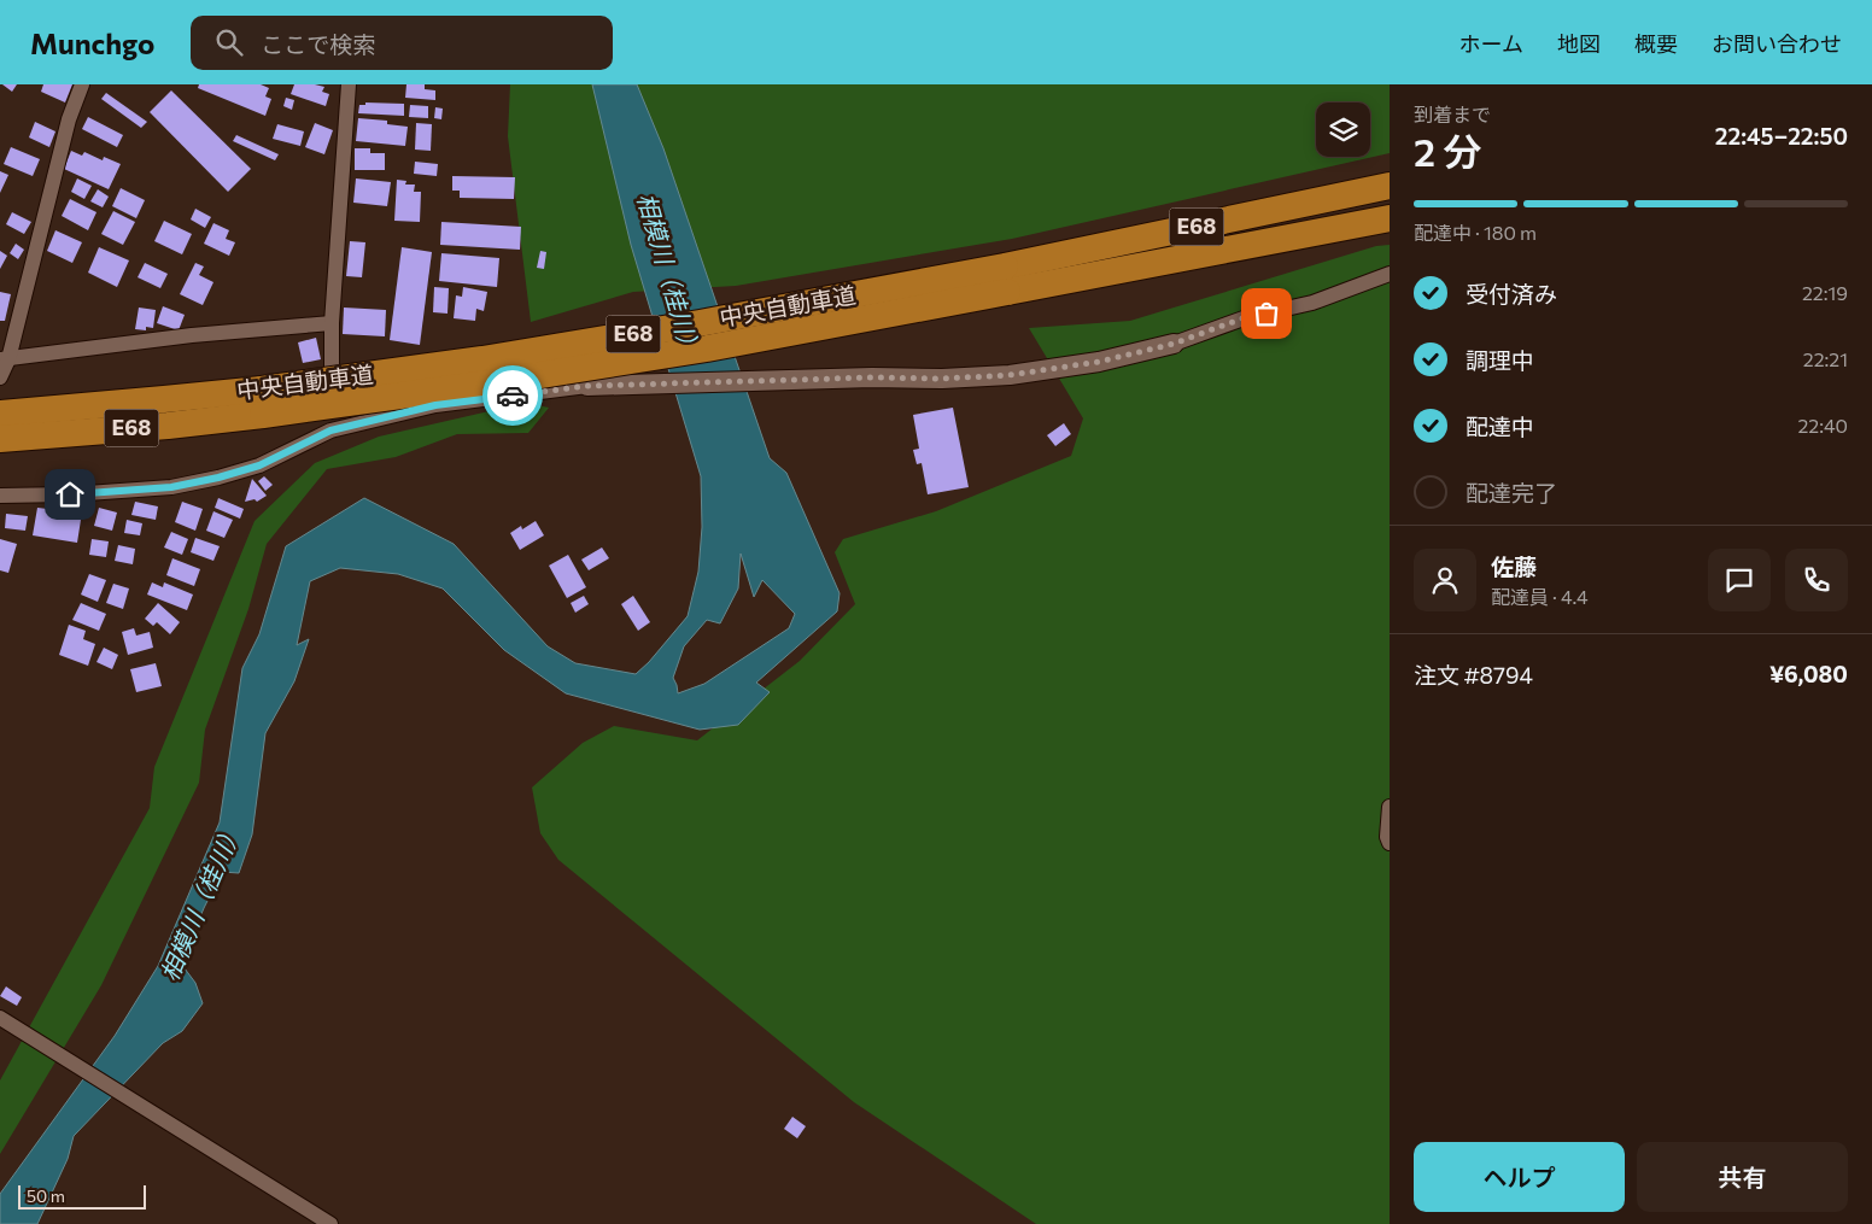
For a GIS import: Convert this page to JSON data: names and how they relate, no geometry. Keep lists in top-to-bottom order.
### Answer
{
  "streets": {
    "highway": ["E68", "中央自動車道"]
  },
  "water": ["相模川（桂川）"],
  "scale_bar": "50 m",
  "page": {
    "header": "Munchgo",
    "search": "ここで検索",
    "nav": [
      "ホーム",
      "地図",
      "概要",
      "お問い合わせ"
    ],
    "heading": ["2 分", "到着まで", "22:45–22:50"],
    "panel": [
      "佐藤",
      "配達員 · 4.4",
      "注文 #8794",
      "¥6,080"
    ],
    "bar": "配達中 · 180 m",
    "list": [
      ["受付済み", "22:19"],
      ["調理中", "22:21"],
      ["配達中", "22:40"],
      "配達完了"
    ],
    "buttons": ["ヘルプ", "共有"],
    "scale": "50 m"
  }
}
